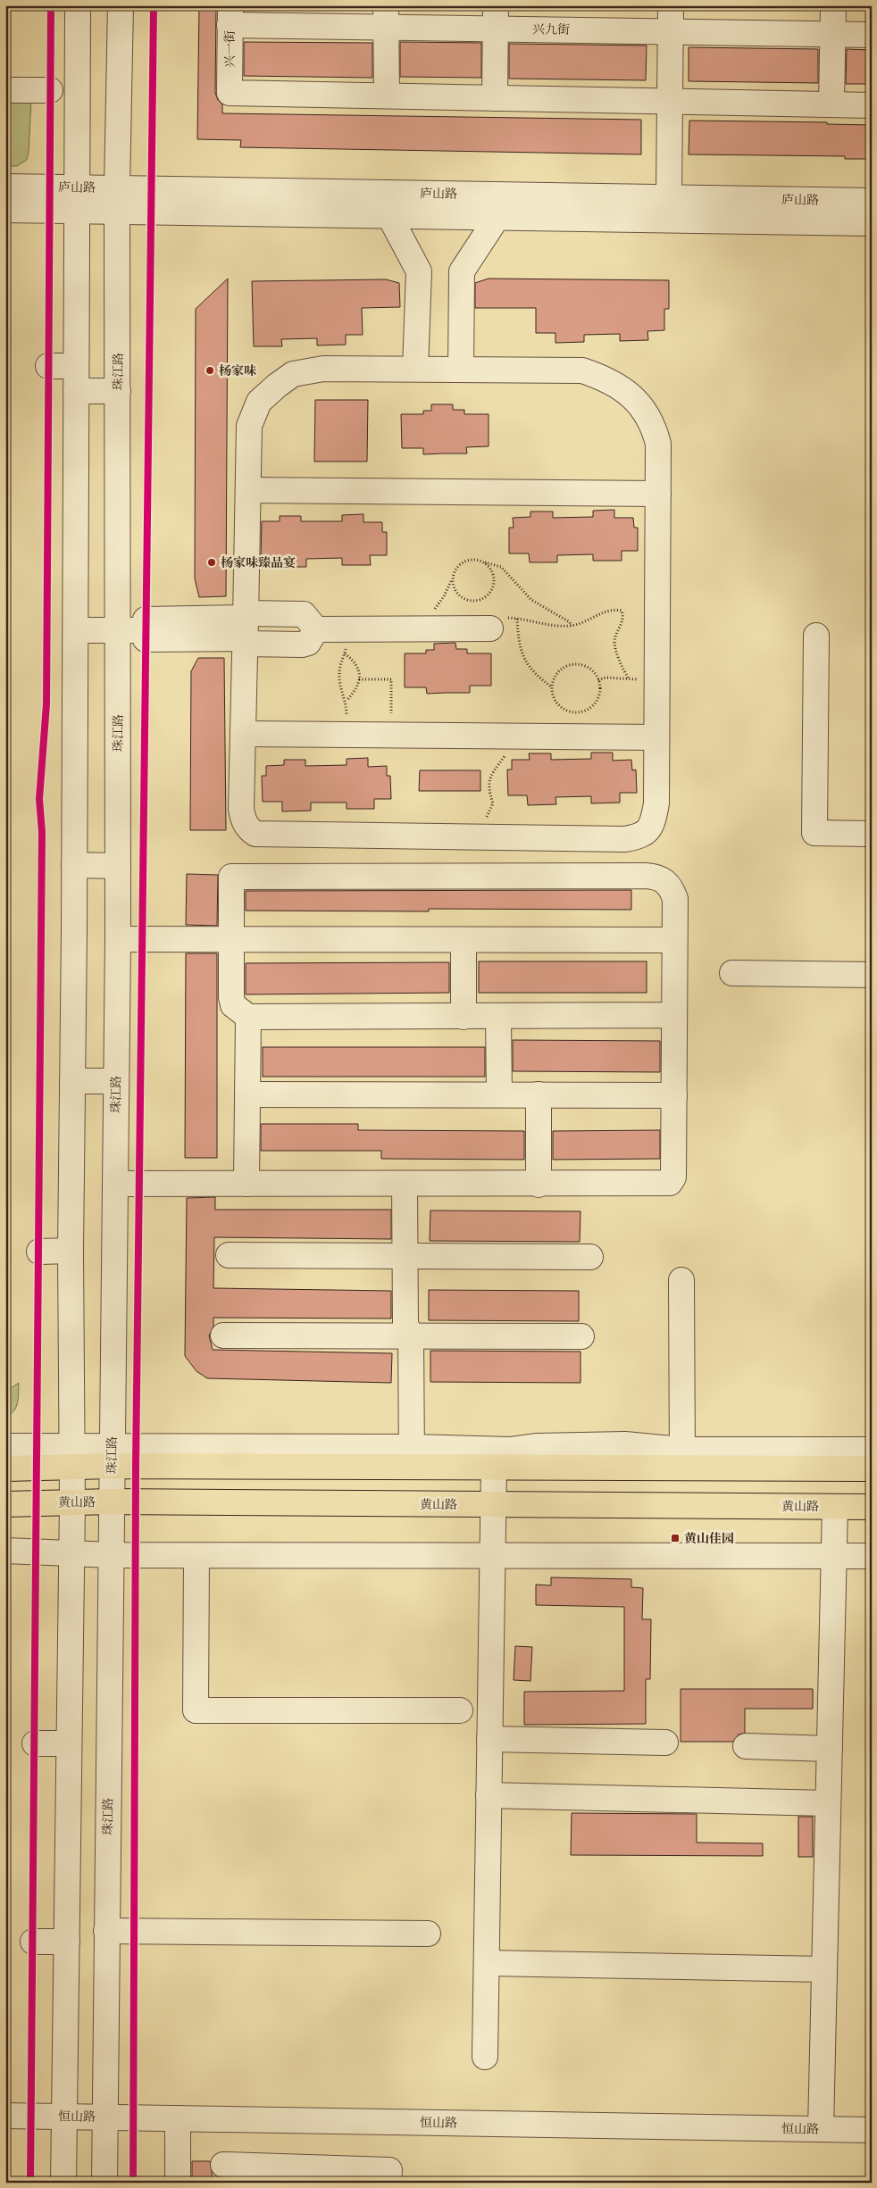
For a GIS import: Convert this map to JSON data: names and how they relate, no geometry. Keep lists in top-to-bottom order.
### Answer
{
  "streets": {
    "main road": ["黄山路"],
    "street": [
      "兴九街",
      "兴一街",
      "庐山路",
      "珠江路",
      "恒山路"
    ]
  },
  "crossings": [
    ["兴九街", "兴一街"],
    ["庐山路", "珠江路"],
    ["珠江路", "黄山路"],
    ["珠江路", "恒山路"]
  ],
  "places": {
    "other": ["杨家味", "杨家味臻品宴"],
    "transit": ["黄山佳园"]
  }
}
